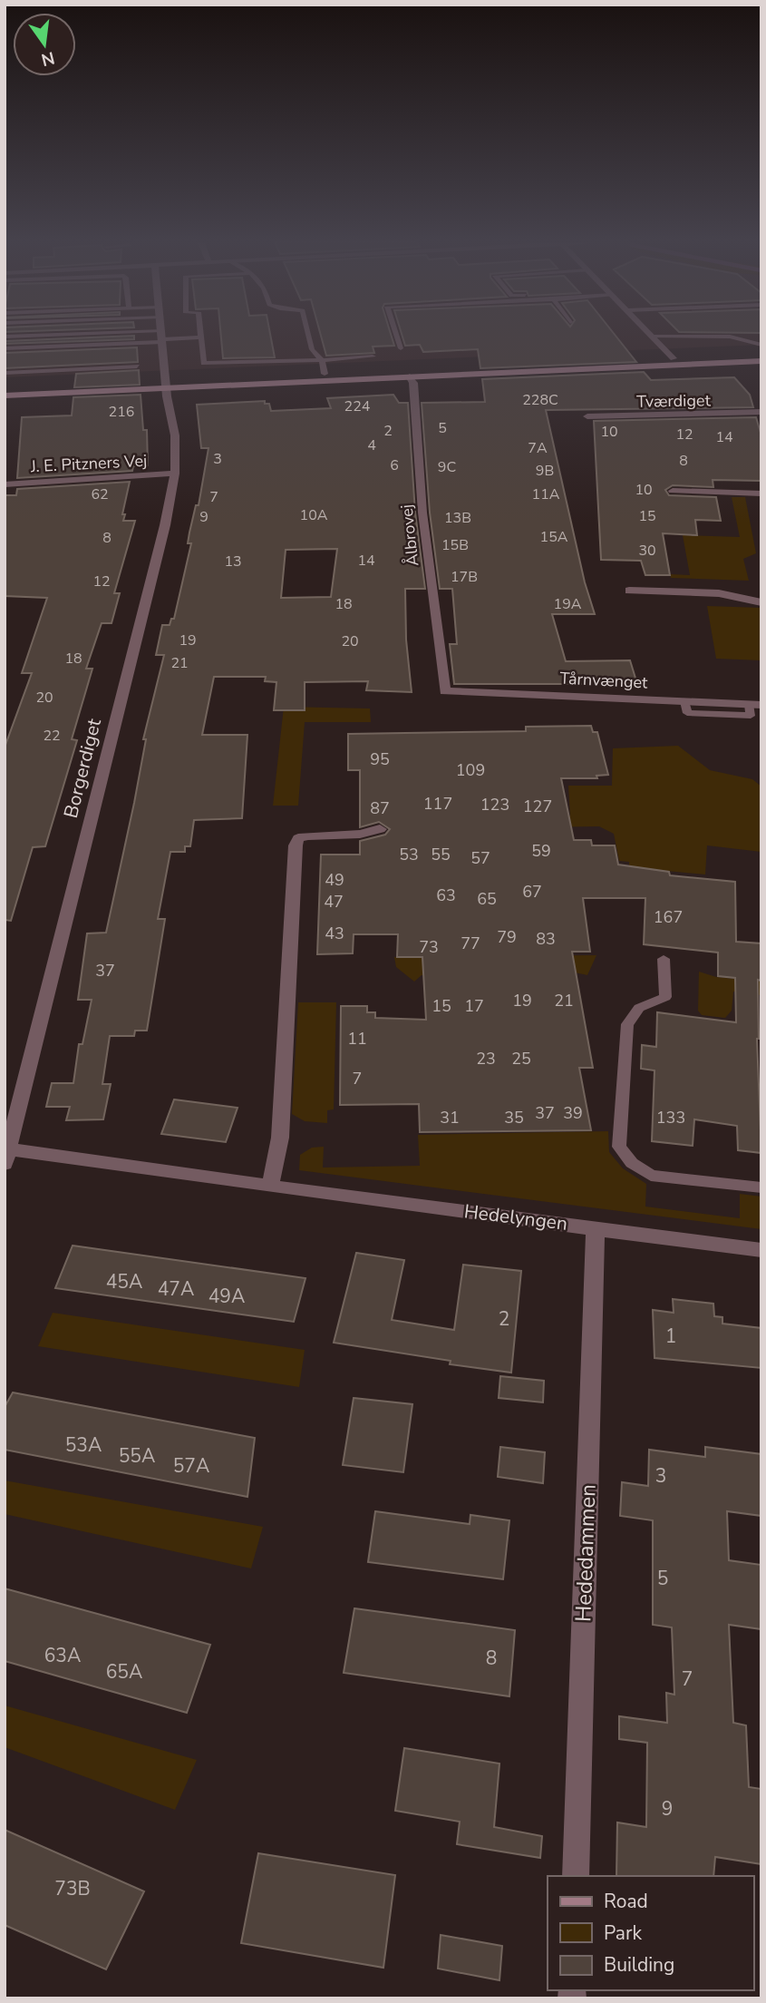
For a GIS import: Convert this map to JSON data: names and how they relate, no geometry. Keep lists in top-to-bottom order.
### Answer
{
  "streets": {
    "street": [
      "Tværdiget",
      "J. E. Pitzners Vej",
      "Ålbrovej",
      "Tårnvænget",
      "Borgerdiget",
      "Hedelyngen",
      "Hededammen"
    ]
  },
  "crossings": [
    ["J. E. Pitzners Vej", "Borgerdiget"],
    ["Ålbrovej", "Tårnvænget"],
    ["Borgerdiget", "Hedelyngen"],
    ["Hedelyngen", "Hededammen"]
  ],
  "house_numbers": [
    "228C",
    "224",
    "216",
    "5",
    "2",
    "10",
    "12",
    "14",
    "4",
    "7A",
    "3",
    "8",
    "6",
    "9C",
    "9B",
    "10",
    "62",
    "11A",
    "7",
    "10A",
    "15",
    "9",
    "13B",
    "15A",
    "8",
    "15B",
    "30",
    "14",
    "13",
    "17B",
    "12",
    "18",
    "19A",
    "19",
    "20",
    "18",
    "21",
    "20",
    "22",
    "95",
    "109",
    "117",
    "123",
    "127",
    "87",
    "59",
    "53",
    "55",
    "57",
    "49",
    "67",
    "63",
    "65",
    "47",
    "167",
    "43",
    "79",
    "83",
    "77",
    "73",
    "37",
    "19",
    "21",
    "15",
    "17",
    "11",
    "23",
    "25",
    "7",
    "37",
    "39",
    "31",
    "35",
    "133",
    "45A",
    "47A",
    "49A",
    "2",
    "1",
    "53A",
    "55A",
    "57A",
    "3",
    "5",
    "63A",
    "8",
    "65A",
    "7",
    "9",
    "73B"
  ],
  "legend": ["Road", "Park", "Building"],
  "north": "bottom"
}
